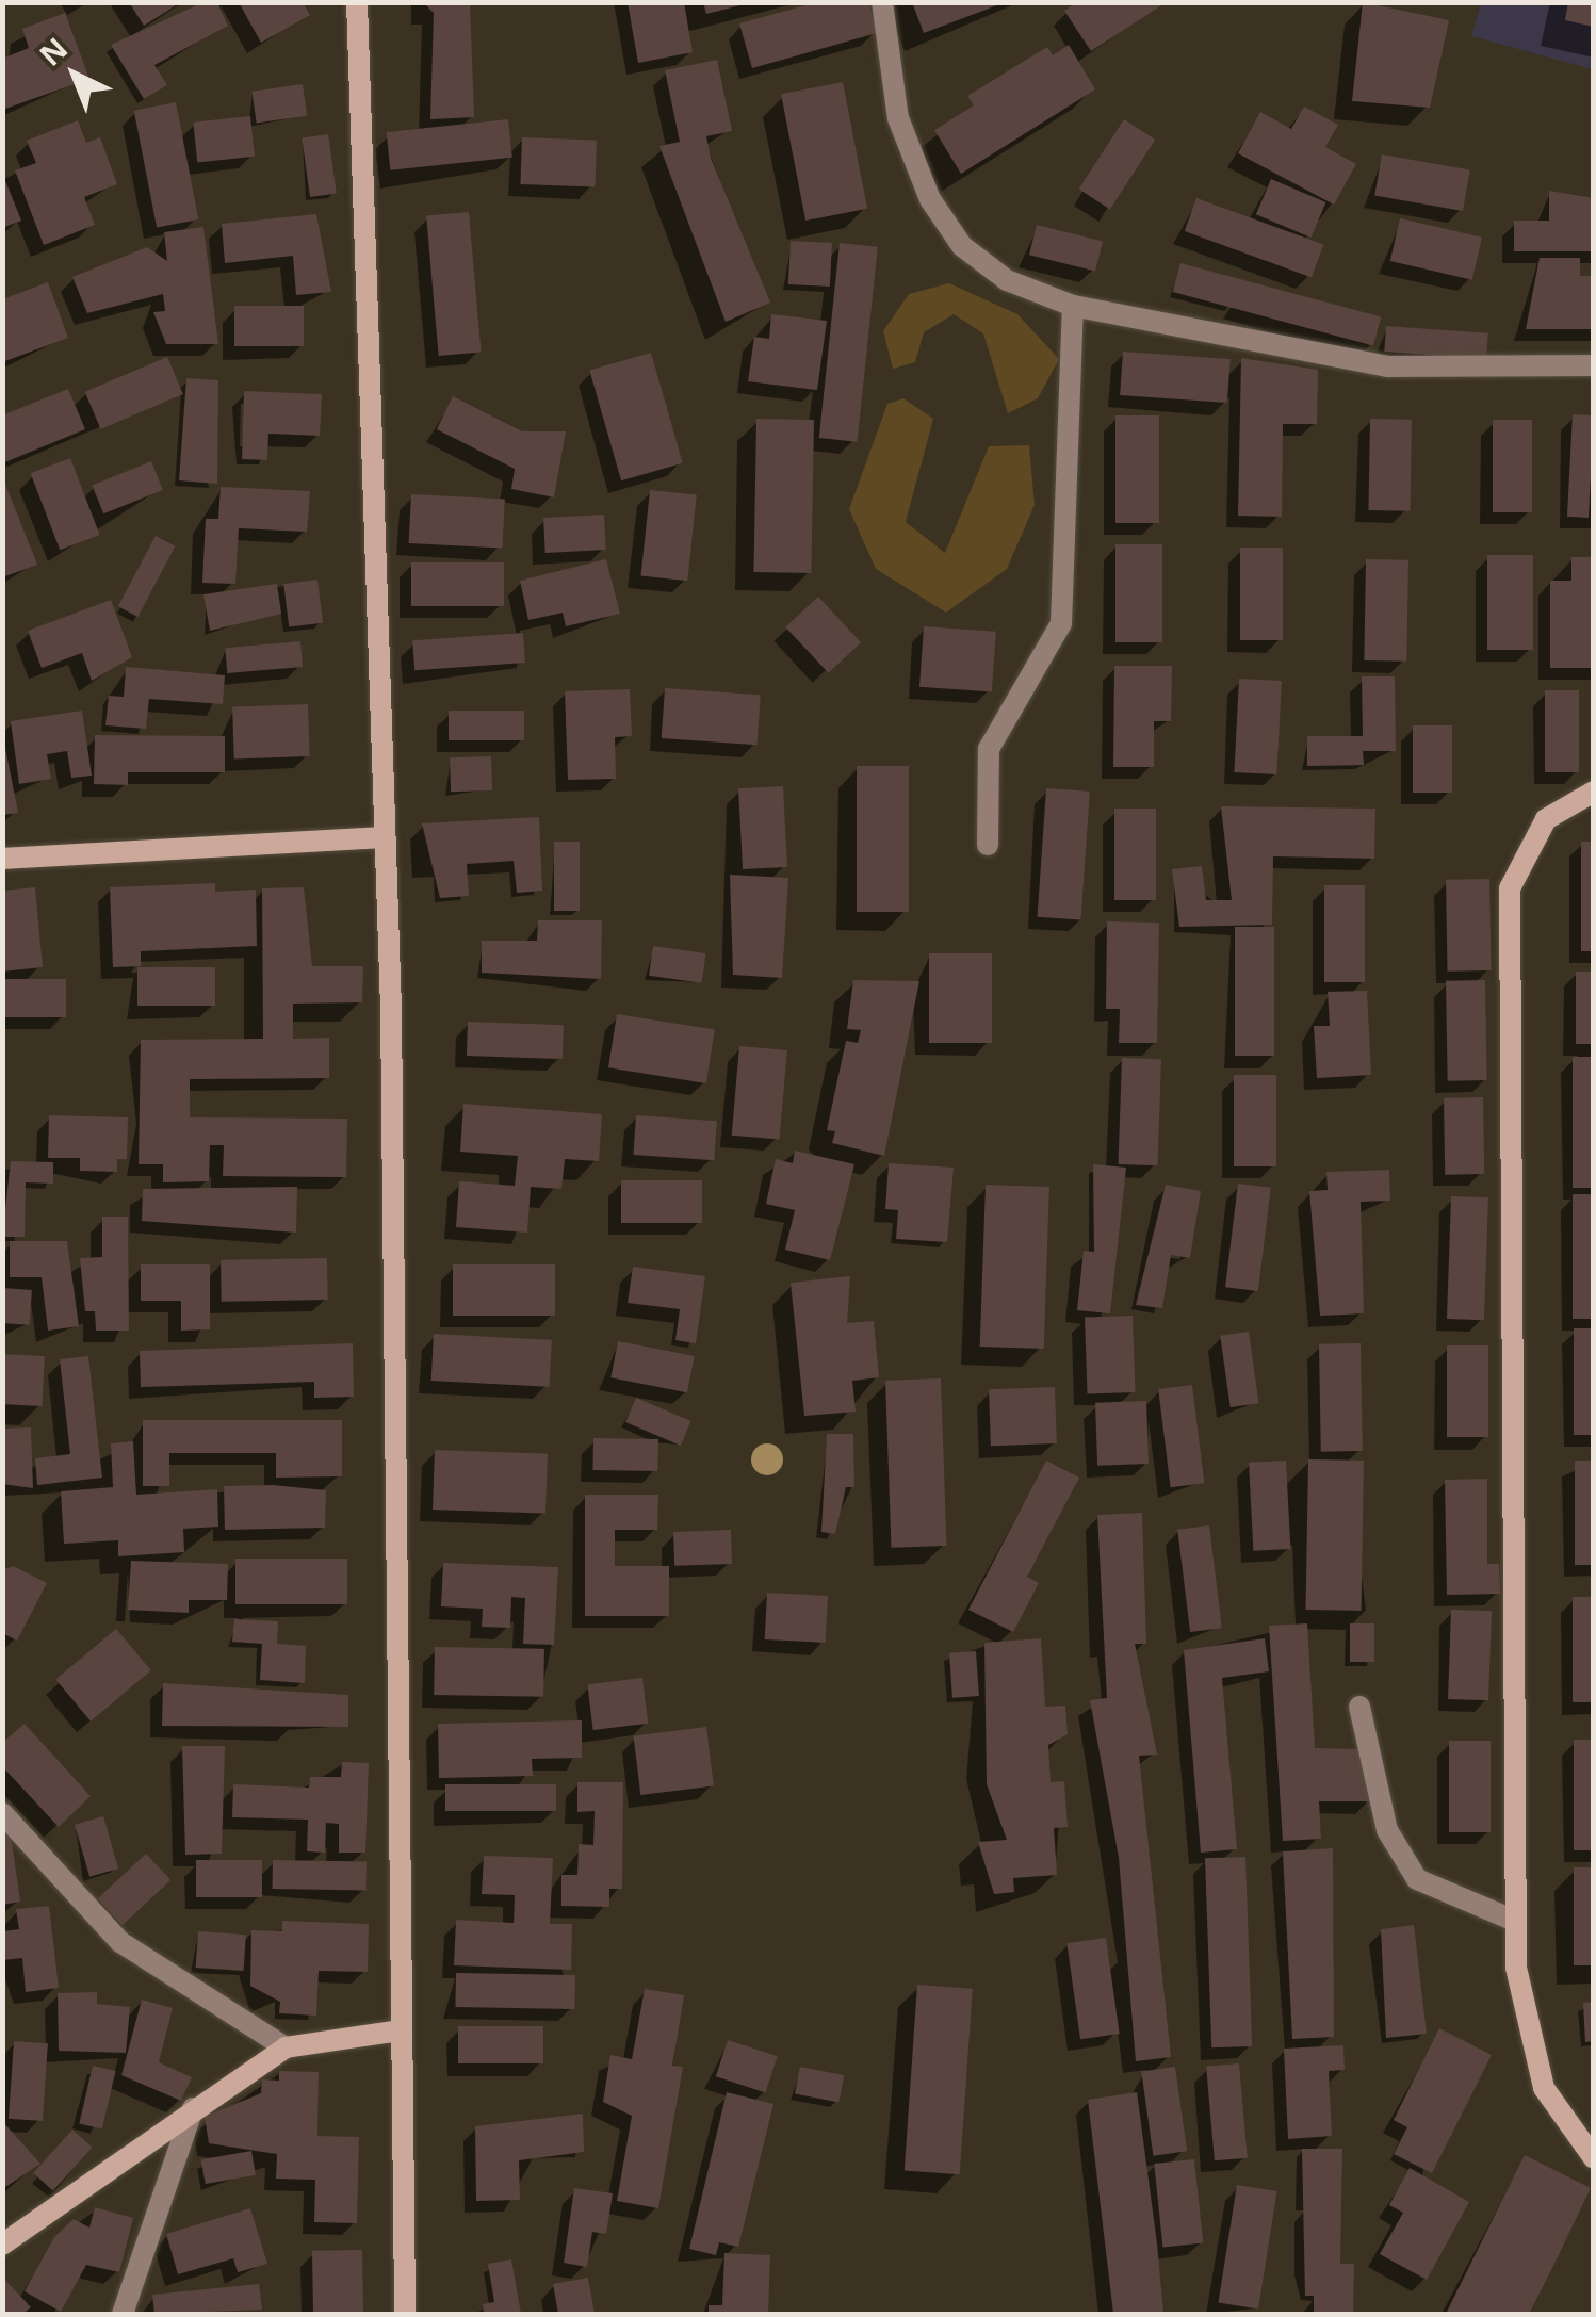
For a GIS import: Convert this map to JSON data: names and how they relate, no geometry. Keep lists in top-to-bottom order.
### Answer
{
  "north": "top left"
}
